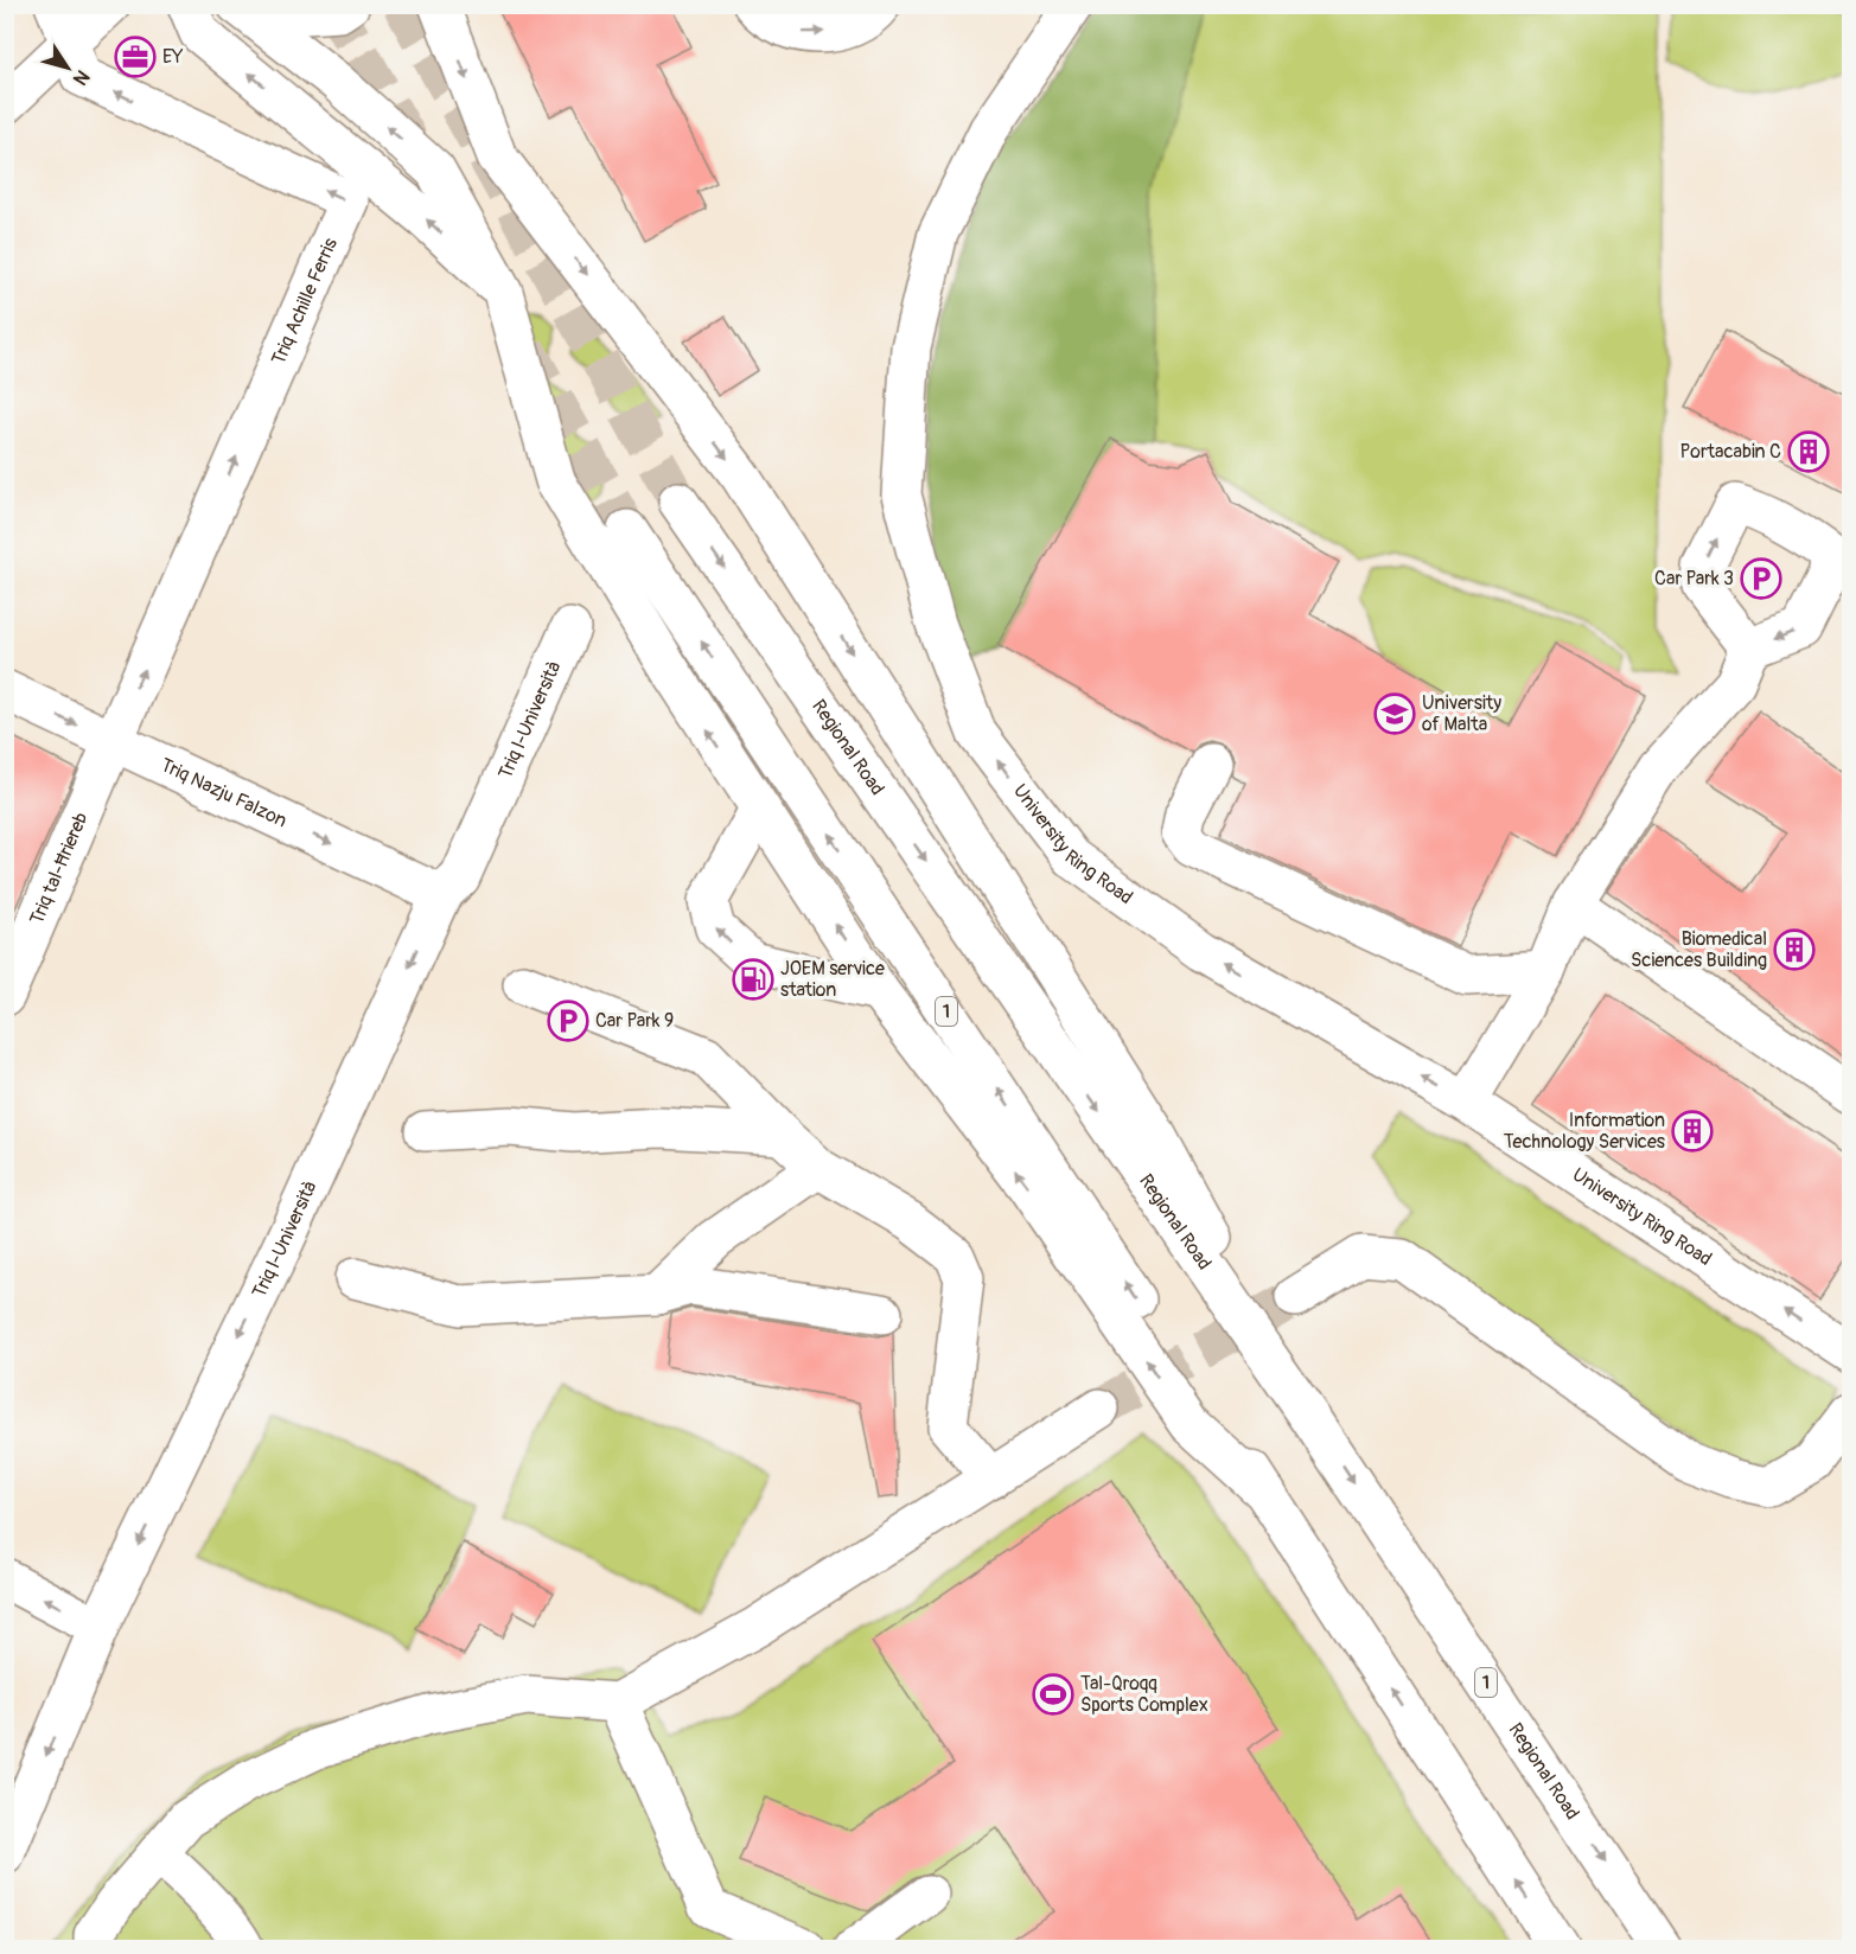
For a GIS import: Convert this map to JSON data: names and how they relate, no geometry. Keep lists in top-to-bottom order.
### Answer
{
  "streets": {
    "main road": [
      "Triq Achille Ferris",
      "Triq l-Università",
      "Regional Road",
      "Triq Nazju Falzon",
      "University Ring Road",
      "Triq tal-Ħriereb",
      "1"
    ]
  },
  "crossings": [
    ["Triq Achille Ferris", "Triq Nazju Falzon"],
    ["Triq Achille Ferris", "Triq tal-Ħriereb"],
    ["Triq l-Università", "Triq Nazju Falzon"],
    ["Triq Nazju Falzon", "Triq tal-Ħriereb"]
  ],
  "one_way": ["Triq l-Università", "Triq Nazju Falzon"],
  "places": {
    "office": ["EY"],
    "building": ["Portacabin C", "Biomedical Sciences Building", "Information Technology Services"],
    "parking": ["Car Park 3", "Car Park 9"],
    "school or university": ["University of Malta"],
    "fuel station": ["JOEM service station"],
    "sports": ["Tal-Qroqq Sports Complex"]
  },
  "north": "bottom right"
}
